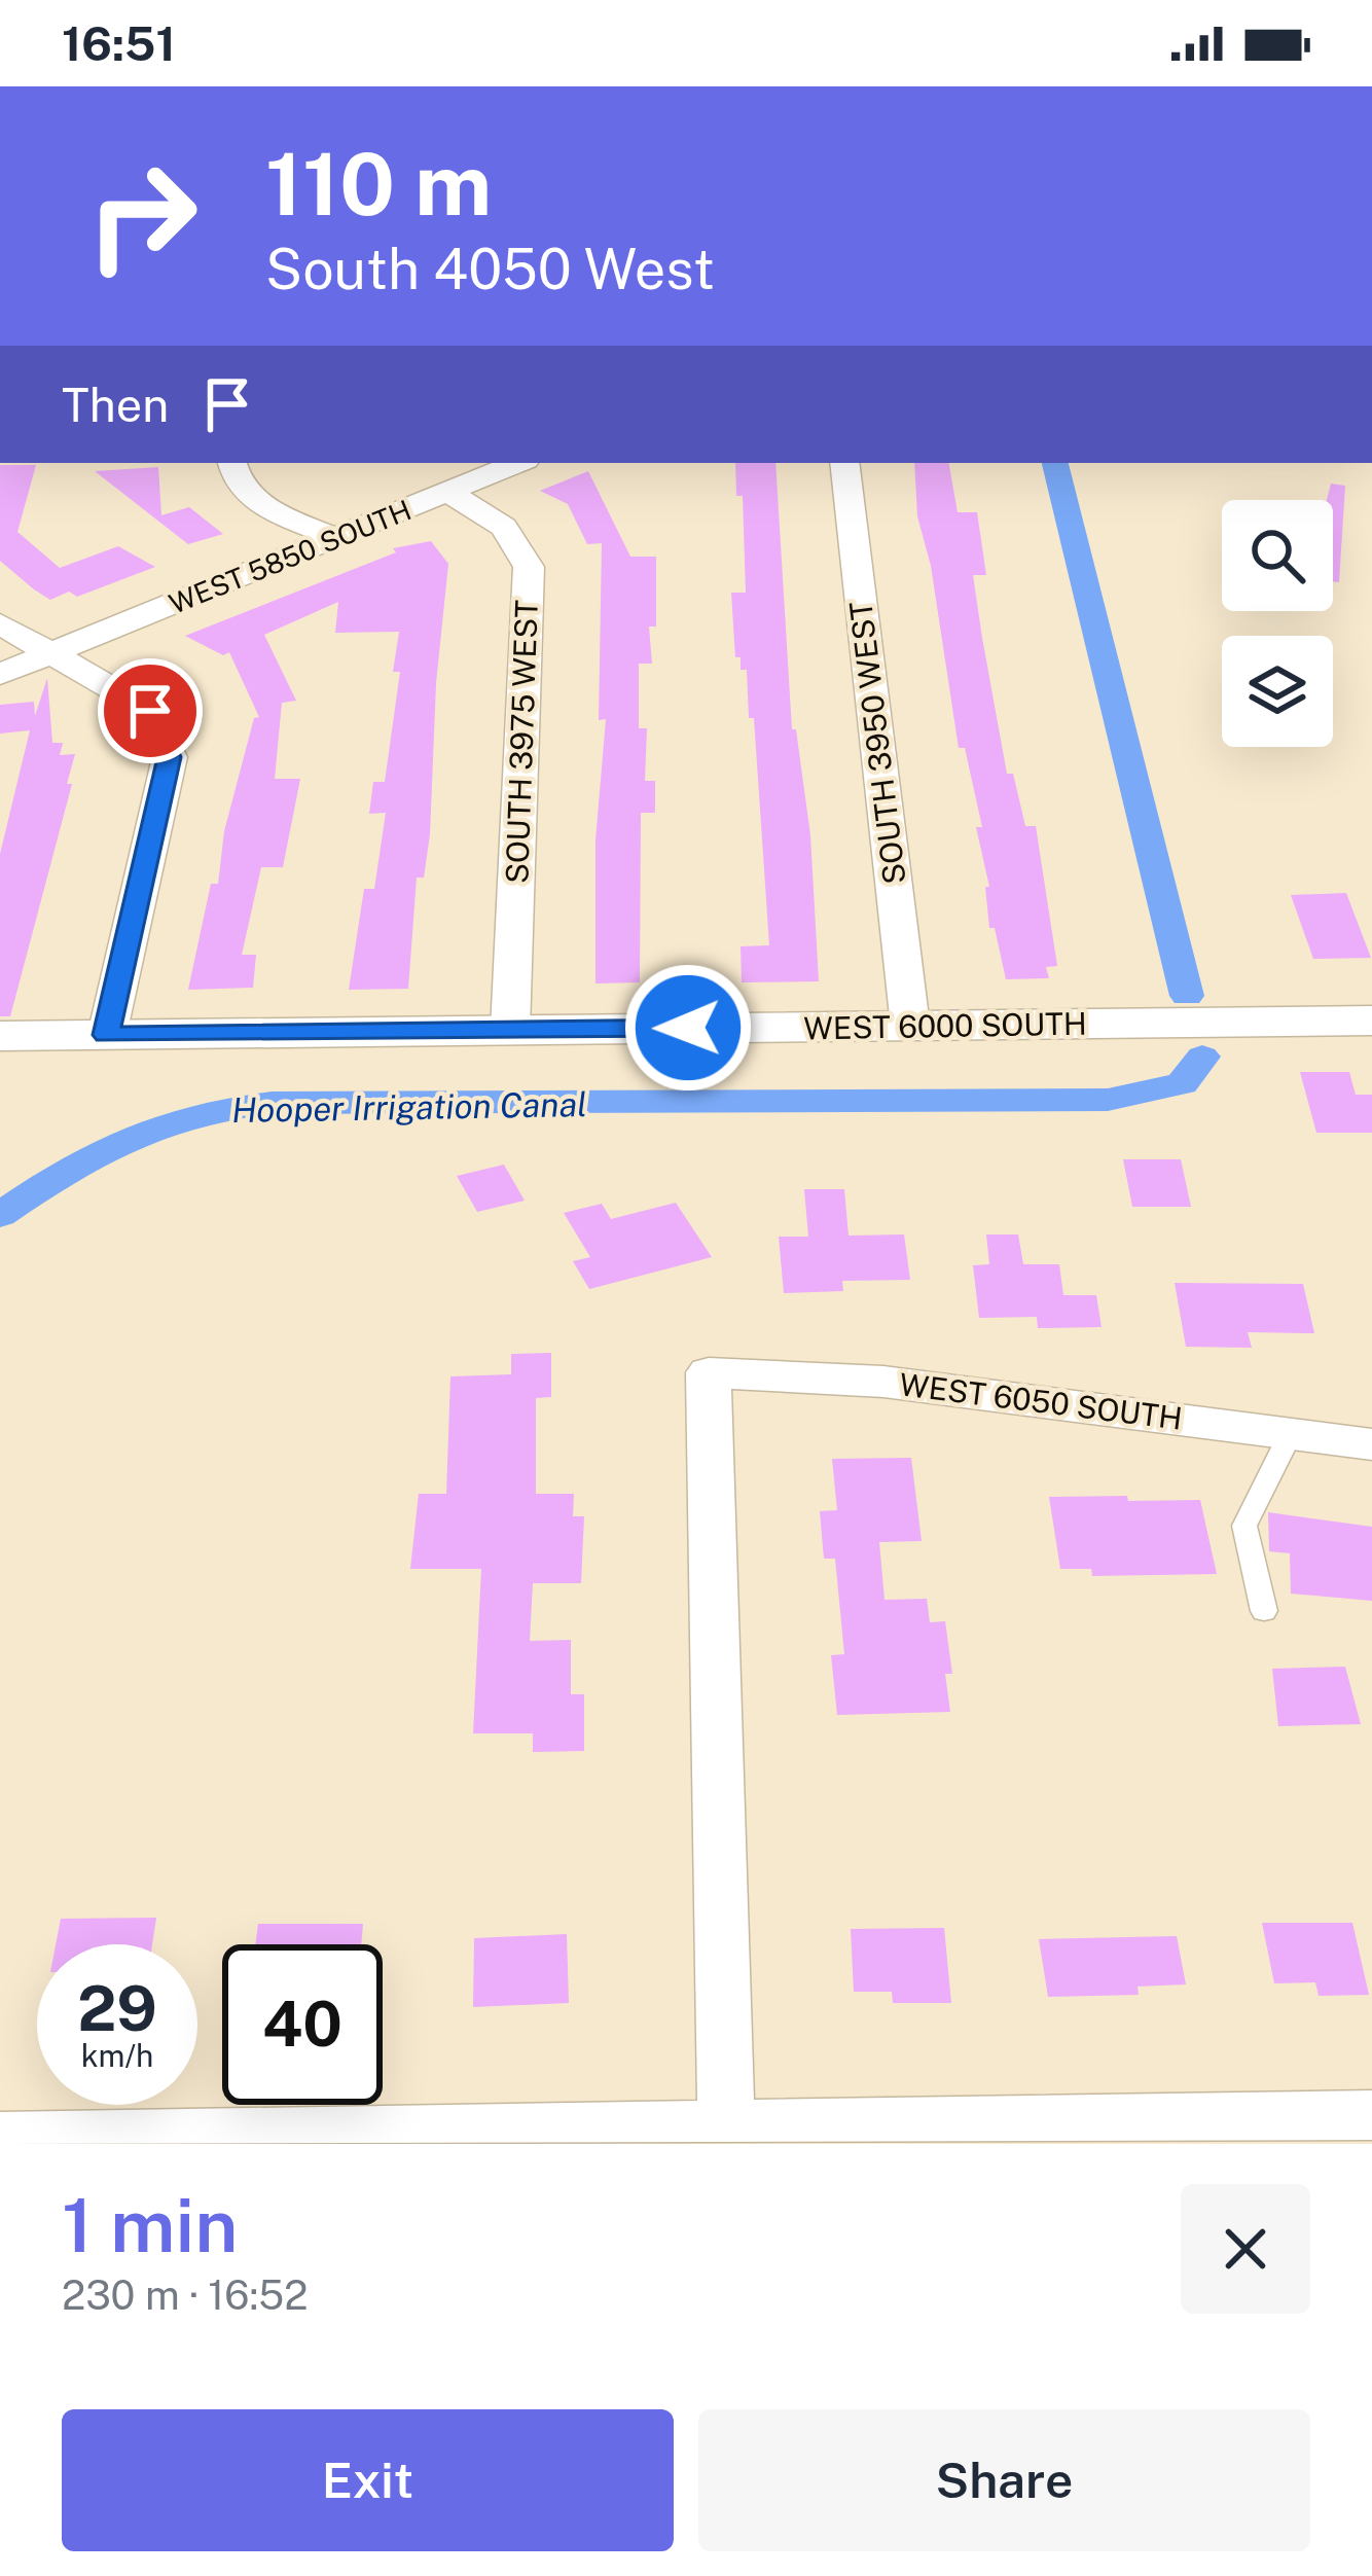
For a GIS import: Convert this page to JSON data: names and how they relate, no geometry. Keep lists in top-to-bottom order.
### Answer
{
  "streets": {
    "street": [
      "WEST 5850 SOUTH",
      "SOUTH 3975 WEST",
      "SOUTH 3950 WEST",
      "WEST 6000 SOUTH",
      "WEST 6050 SOUTH"
    ]
  },
  "crossings": [
    ["WEST 5850 SOUTH", "SOUTH 3975 WEST"],
    ["SOUTH 3975 WEST", "WEST 6000 SOUTH"],
    ["SOUTH 3950 WEST", "WEST 6000 SOUTH"]
  ],
  "water": ["Hooper Irrigation Canal"],
  "page": {
    "status": "16:51",
    "turn": ["110 m", "South 4050 West"],
    "then": "Then",
    "speed": "29 km/h",
    "limit": "40",
    "heading": ["1 min", "230 m · 16:52"],
    "buttons": ["Exit", "Share"]
  }
}
